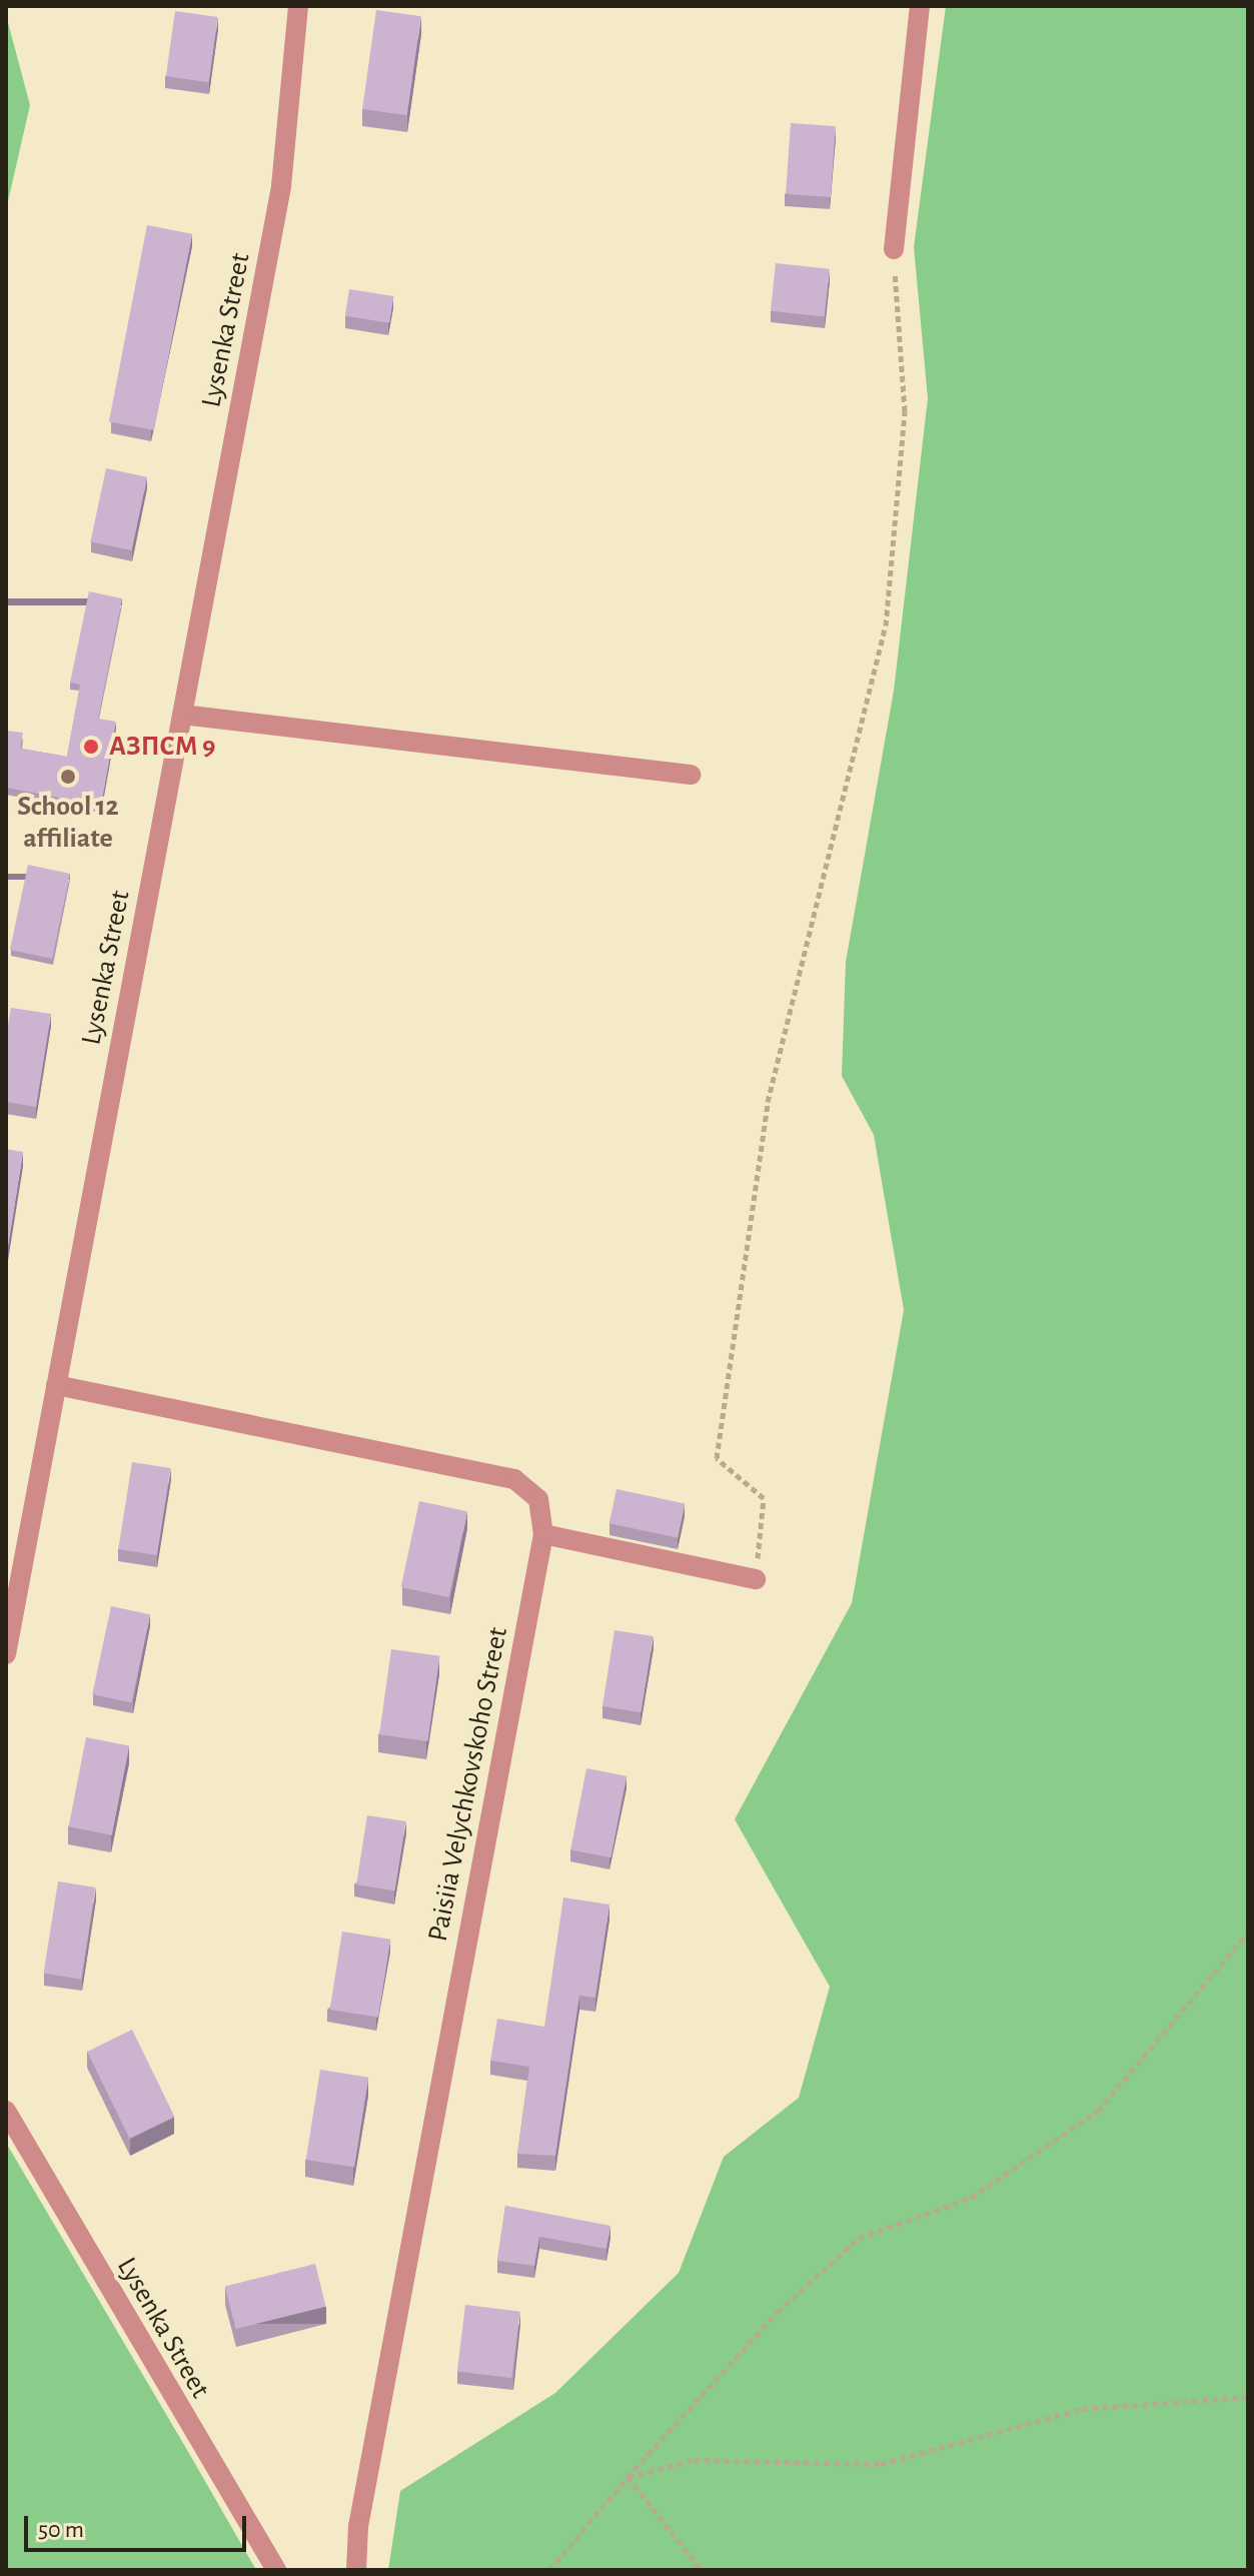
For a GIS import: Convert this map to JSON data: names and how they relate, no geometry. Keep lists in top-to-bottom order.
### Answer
{
  "streets": {
    "street": ["Lysenka Street", "Paisiia Velychkovskoho Street"]
  },
  "crossings": [
    ["Lysenka Street", "Paisiia Velychkovskoho Street"]
  ],
  "places": ["АЗПСМ 9", "School 12 affiliate"],
  "scale_bar": "50 m"
}
